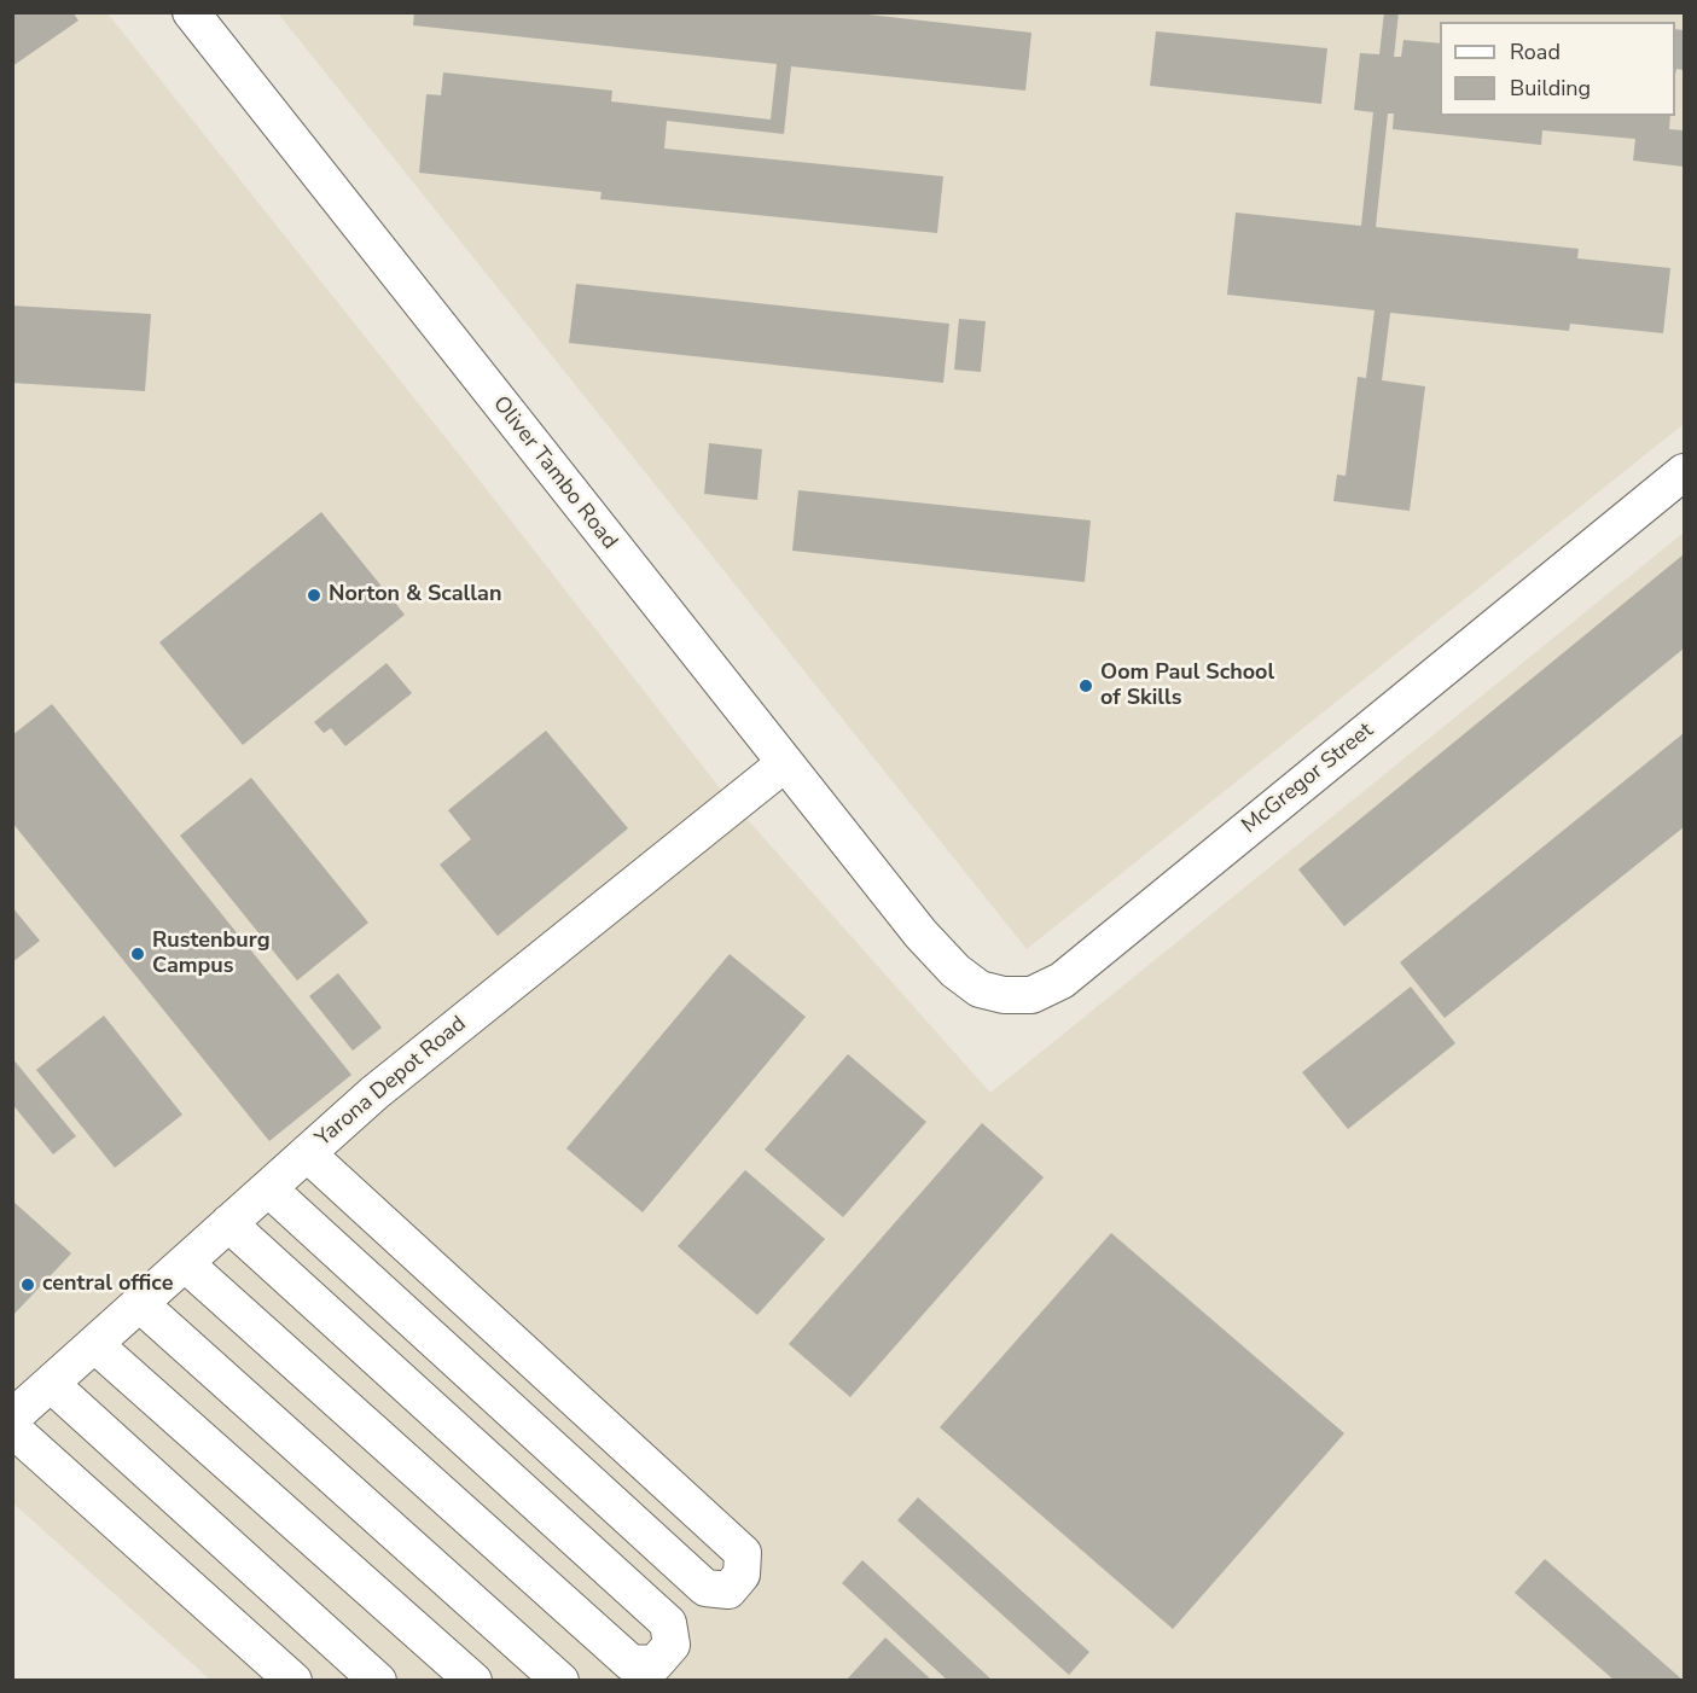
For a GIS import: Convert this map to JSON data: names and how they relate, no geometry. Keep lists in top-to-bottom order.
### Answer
{
  "streets": {
    "street": ["Oliver Tambo Road", "McGregor Street", "Yarona Depot Road"]
  },
  "crossings": [
    ["Oliver Tambo Road", "McGregor Street"],
    ["Oliver Tambo Road", "Yarona Depot Road"]
  ],
  "places": [
    "Norton & Scallan",
    "Oom Paul School of Skills",
    "Rustenburg Campus",
    "central office"
  ],
  "legend": ["Road", "Building"]
}
